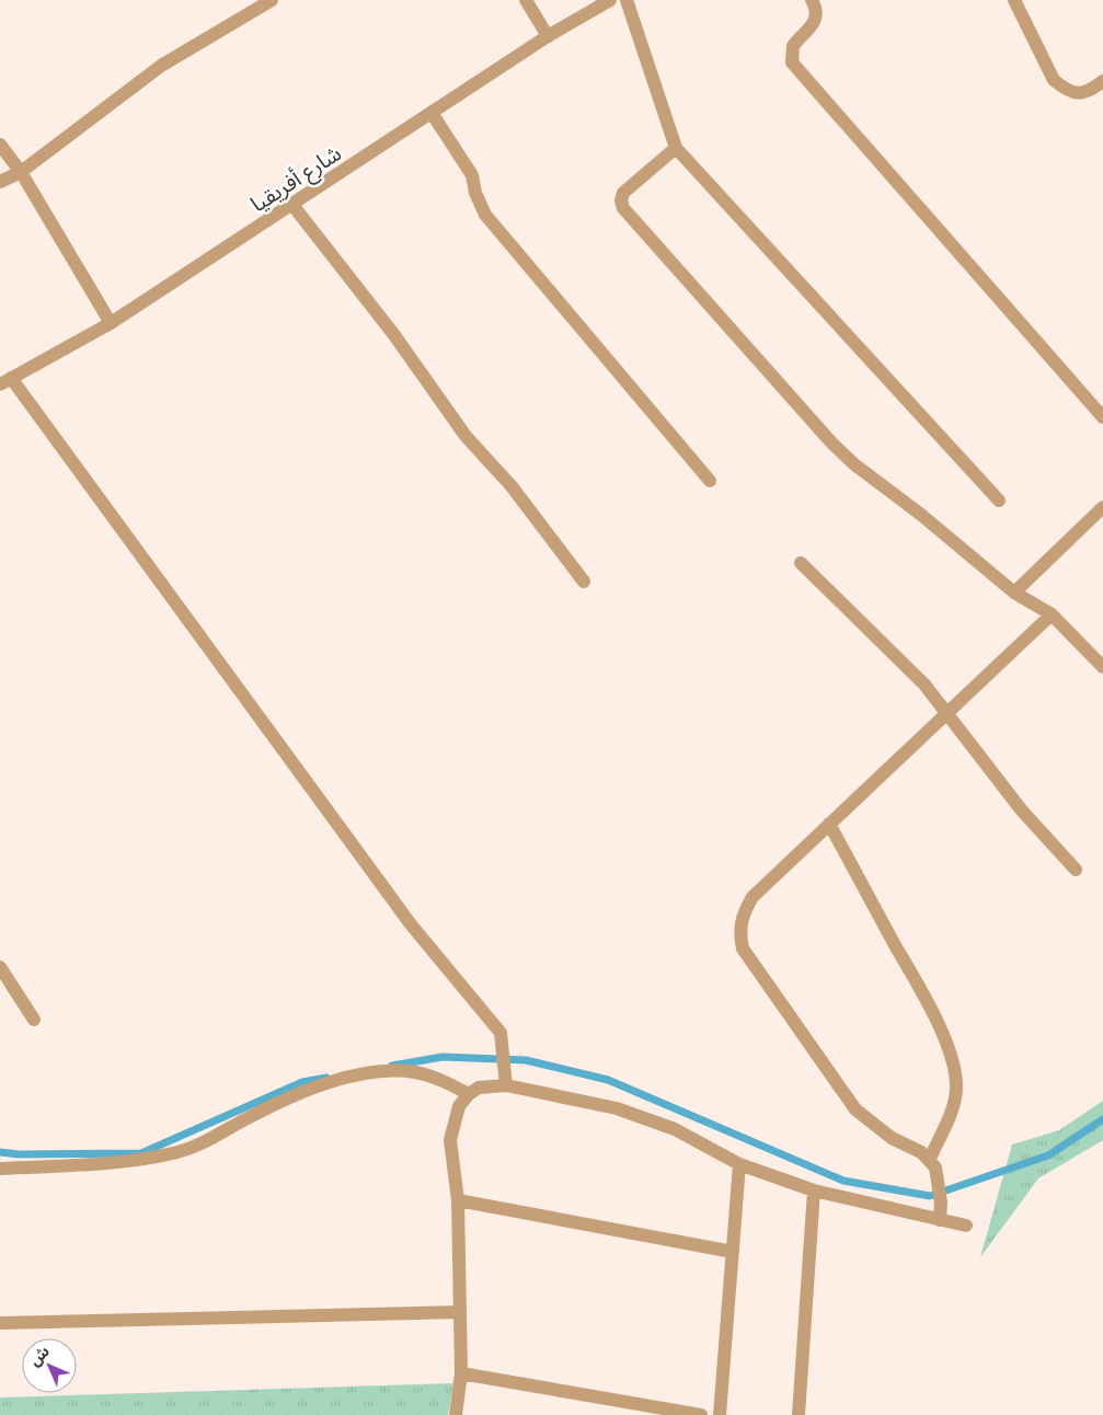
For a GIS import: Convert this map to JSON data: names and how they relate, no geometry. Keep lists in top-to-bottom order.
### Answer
{
  "streets": {
    "street": ["شارع أفريقيا"]
  },
  "north": "top left"
}
